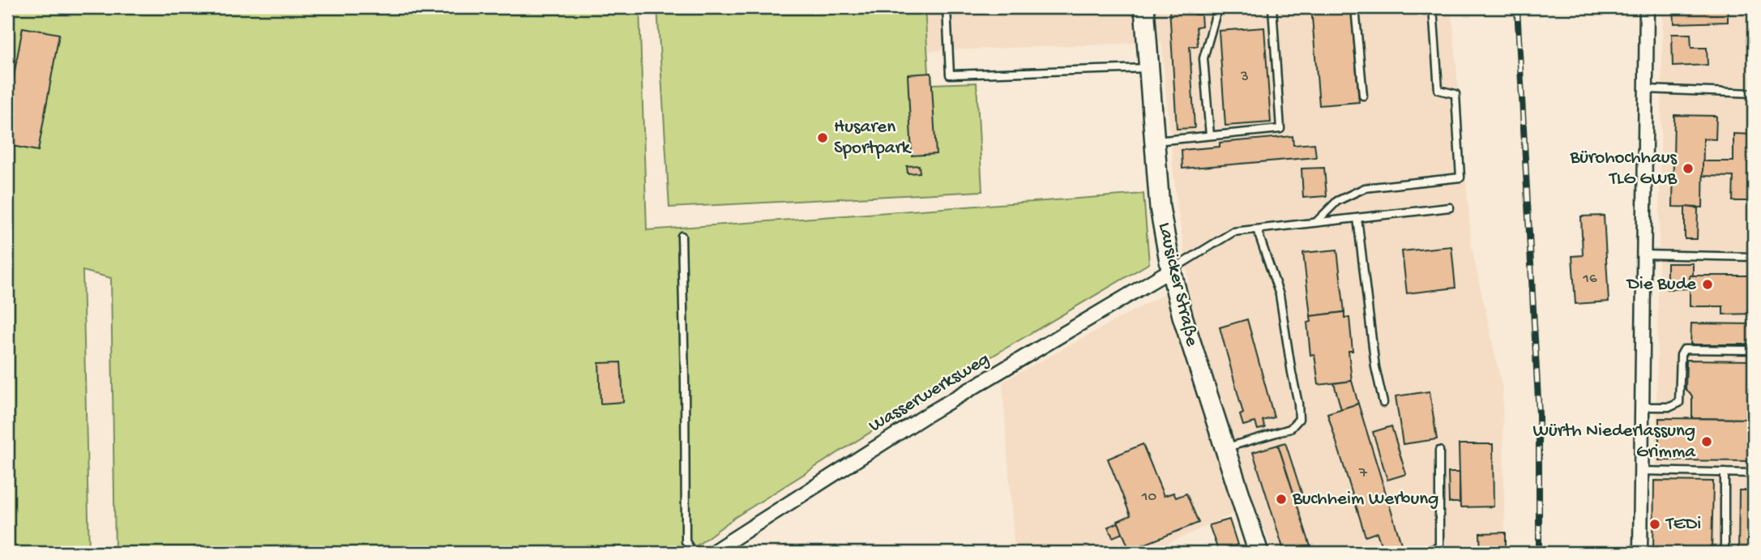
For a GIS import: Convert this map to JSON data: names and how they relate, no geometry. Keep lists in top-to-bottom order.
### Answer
{
  "streets": {
    "main road": ["Lausicker Straße"],
    "street": ["Wasserwerksweg"]
  },
  "crossings": [
    ["Lausicker Straße", "Wasserwerksweg"]
  ],
  "places": [
    "Husaren Sportpark",
    "Bürohochhaus TLG GWB",
    "Die Bude",
    "Würth Niederlassung Grimma",
    "Buchheim Werbung",
    "TEDi"
  ],
  "house_numbers": [
    "3",
    "16",
    "7",
    "10"
  ]
}
